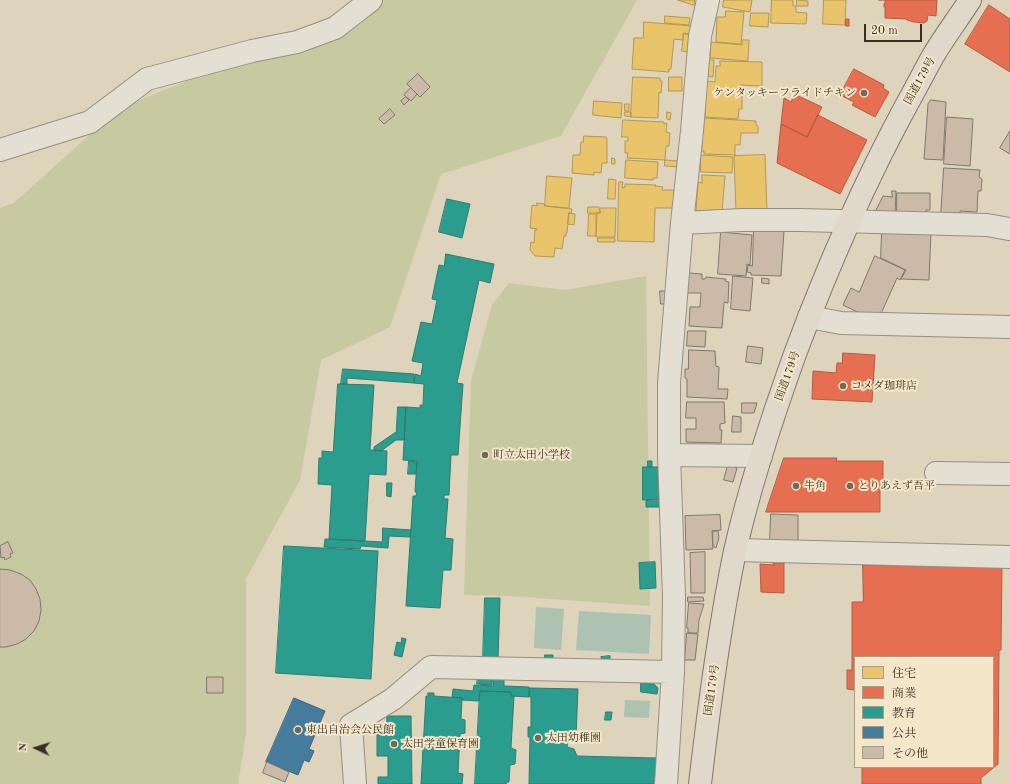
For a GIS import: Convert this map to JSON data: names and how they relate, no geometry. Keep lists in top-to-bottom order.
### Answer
{
  "streets": {
    "highway": ["国道179号"]
  },
  "places": [
    "ケンタッキーフライドチキン",
    "コメダ珈琲店",
    "町立太田小学校",
    "牛角",
    "とりあえず吾平",
    "東出自治会公民館",
    "太田幼稚園",
    "太田学童保育園"
  ],
  "legend": [
    "住宅",
    "商業",
    "教育",
    "公共",
    "その他"
  ],
  "scale_bar": "20 m",
  "north": "left"
}
